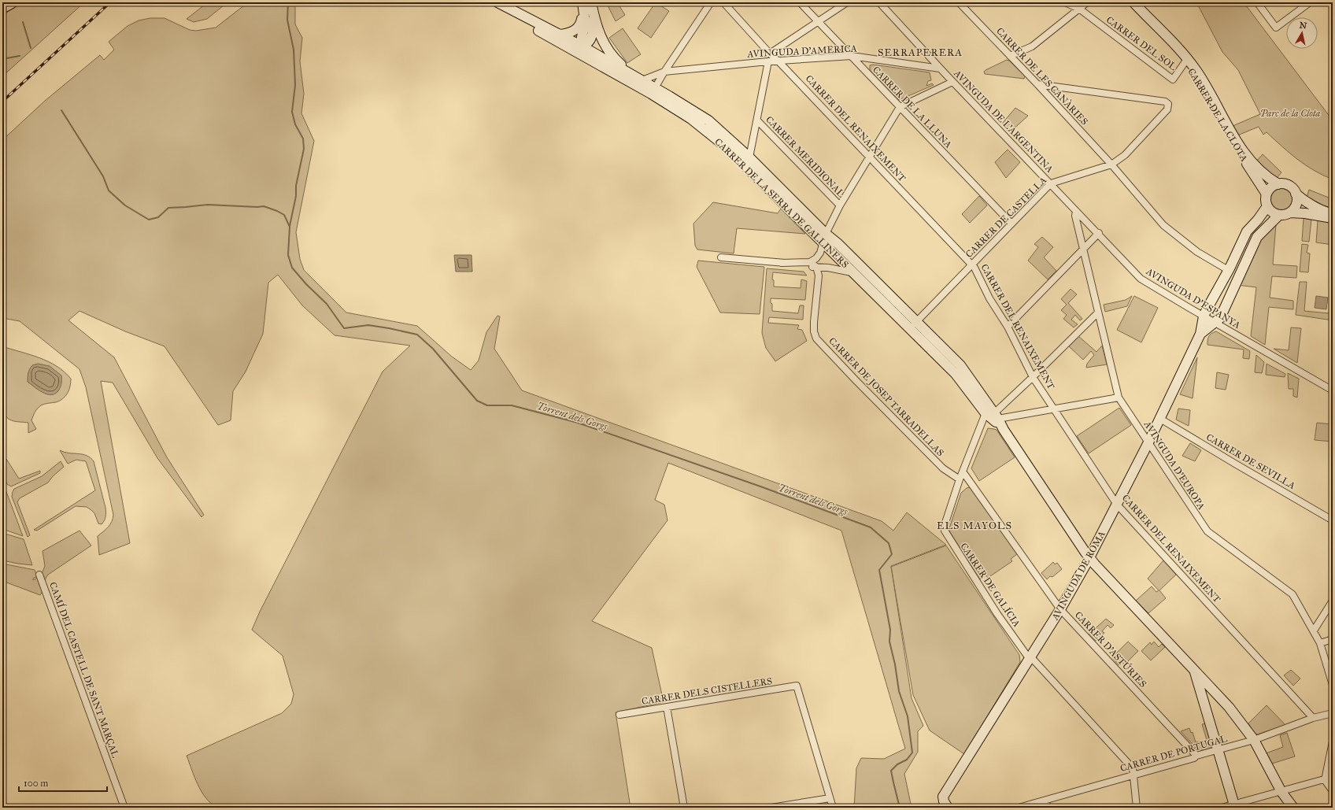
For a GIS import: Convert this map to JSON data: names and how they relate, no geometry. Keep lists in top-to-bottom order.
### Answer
{
  "streets": {
    "street": [
      "CARRER DEL SOL",
      "AVINGUDA D'AMERICA",
      "CARRER DE LES CANÀRIES",
      "CARRER DE LA LLUNA",
      "CARRER DE LA CLOTA",
      "AVINGUDA DE L'ARGENTINA",
      "CARRER DEL RENAIXEMENT",
      "CARRER MERIDIONAL",
      "CARRER DE LA SERRA DE GALLINERS",
      "CARRER DE CASTELLA",
      "AVINGUDA D'ESPANYA",
      "CARRER DE JOSEP TARRADELLAS",
      "CARRER DE SEVILLA",
      "AVINGUDA D'EUROPA",
      "AVINGUDA DE ROMA",
      "CARRER DE GALÍCIA",
      "CARRER D'ASTÚRIES",
      "CAMÍ DEL CASTELL DE SANT MARÇAL",
      "CARRER DELS CISTELLERS",
      "CARRER DE PORTUGAL"
    ]
  },
  "crossings": [
    ["CARRER DEL SOL", "CARRER DE LA CLOTA"],
    ["AVINGUDA D'AMERICA", "CARRER DE LA LLUNA"],
    ["AVINGUDA D'AMERICA", "AVINGUDA DE L'ARGENTINA"],
    ["AVINGUDA D'AMERICA", "CARRER DEL RENAIXEMENT"],
    ["AVINGUDA D'AMERICA", "CARRER DE LA SERRA DE GALLINERS"],
    ["CARRER DE LES CANÀRIES", "CARRER DE CASTELLA"],
    ["CARRER DE LES CANÀRIES", "AVINGUDA DE ROMA"],
    ["CARRER DE LA LLUNA", "CARRER DE CASTELLA"],
    ["CARRER DE LA CLOTA", "AVINGUDA DE ROMA"],
    ["AVINGUDA DE L'ARGENTINA", "CARRER DE CASTELLA"],
    ["AVINGUDA DE L'ARGENTINA", "AVINGUDA D'ESPANYA"],
    ["CARRER DEL RENAIXEMENT", "CARRER DE CASTELLA"],
    ["CARRER DEL RENAIXEMENT", "AVINGUDA DE ROMA"],
    ["CARRER DEL RENAIXEMENT", "CARRER DE PORTUGAL"],
    ["CARRER DE LA SERRA DE GALLINERS", "CARRER DE CASTELLA"],
    ["CARRER DE LA SERRA DE GALLINERS", "AVINGUDA DE ROMA"],
    ["CARRER DE LA SERRA DE GALLINERS", "CARRER DE GALÍCIA"],
    ["CARRER DE LA SERRA DE GALLINERS", "CARRER DE PORTUGAL"],
    ["CARRER DE CASTELLA", "AVINGUDA D'ESPANYA"],
    ["AVINGUDA D'ESPANYA", "AVINGUDA D'EUROPA"],
    ["AVINGUDA D'ESPANYA", "AVINGUDA DE ROMA"],
    ["CARRER DE JOSEP TARRADELLAS", "CARRER DE GALÍCIA"],
    ["CARRER DE SEVILLA", "AVINGUDA DE ROMA"],
    ["AVINGUDA D'EUROPA", "AVINGUDA DE ROMA"],
    ["AVINGUDA DE ROMA", "CARRER DE GALÍCIA"],
    ["AVINGUDA DE ROMA", "CARRER D'ASTÚRIES"],
    ["CARRER DE GALÍCIA", "CARRER D'ASTÚRIES"],
    ["CARRER DE GALÍCIA", "CARRER DE PORTUGAL"],
    ["CARRER D'ASTÚRIES", "CARRER DE PORTUGAL"]
  ],
  "districts": ["SERRAPERERA", "ELS MAYOLS"],
  "water": ["Torrent dels Gorgs"],
  "parks": ["Parc de la Clota"],
  "scale_bar": "100 m",
  "north": "top"
}
